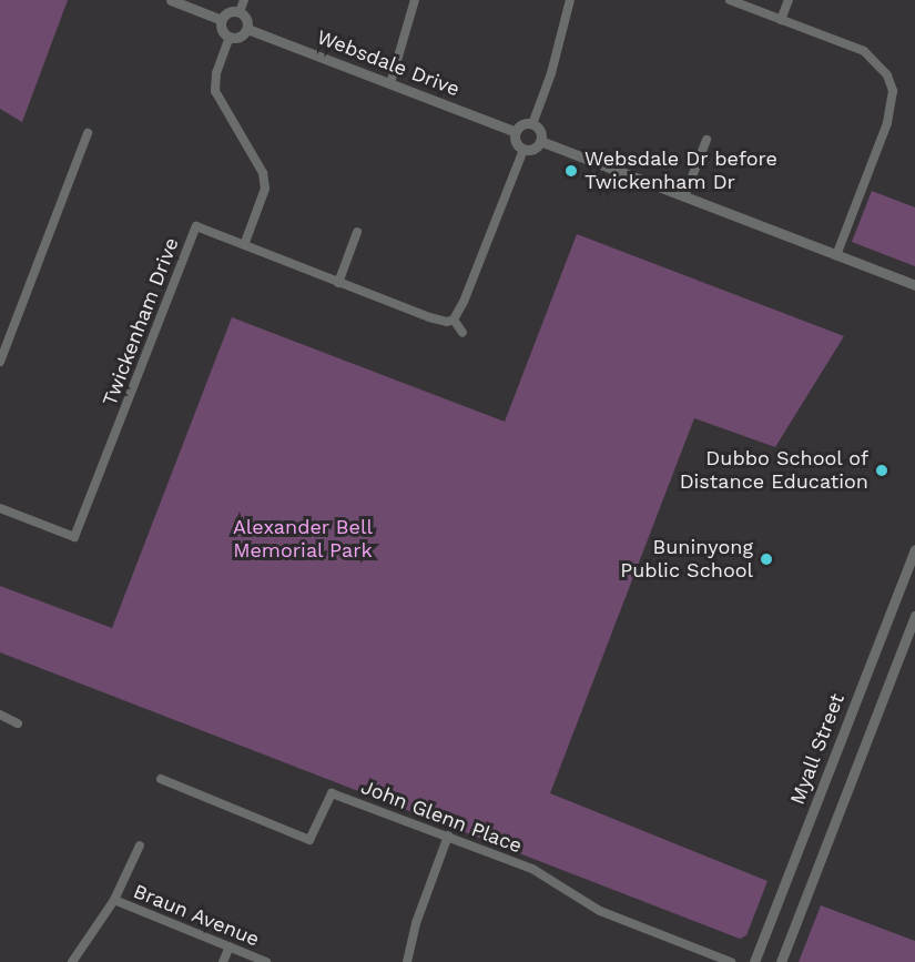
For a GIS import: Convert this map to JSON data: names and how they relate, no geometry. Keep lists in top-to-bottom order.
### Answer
{
  "streets": {
    "street": [
      "Websdale Drive",
      "Twickenham Drive",
      "Myall Street",
      "John Glenn Place",
      "Braun Avenue"
    ]
  },
  "parks": ["Alexander Bell Memorial Park"],
  "places": ["Websdale Dr before Twickenham Dr", "Dubbo School of Distance Education", "Buninyong Public School"]
}
